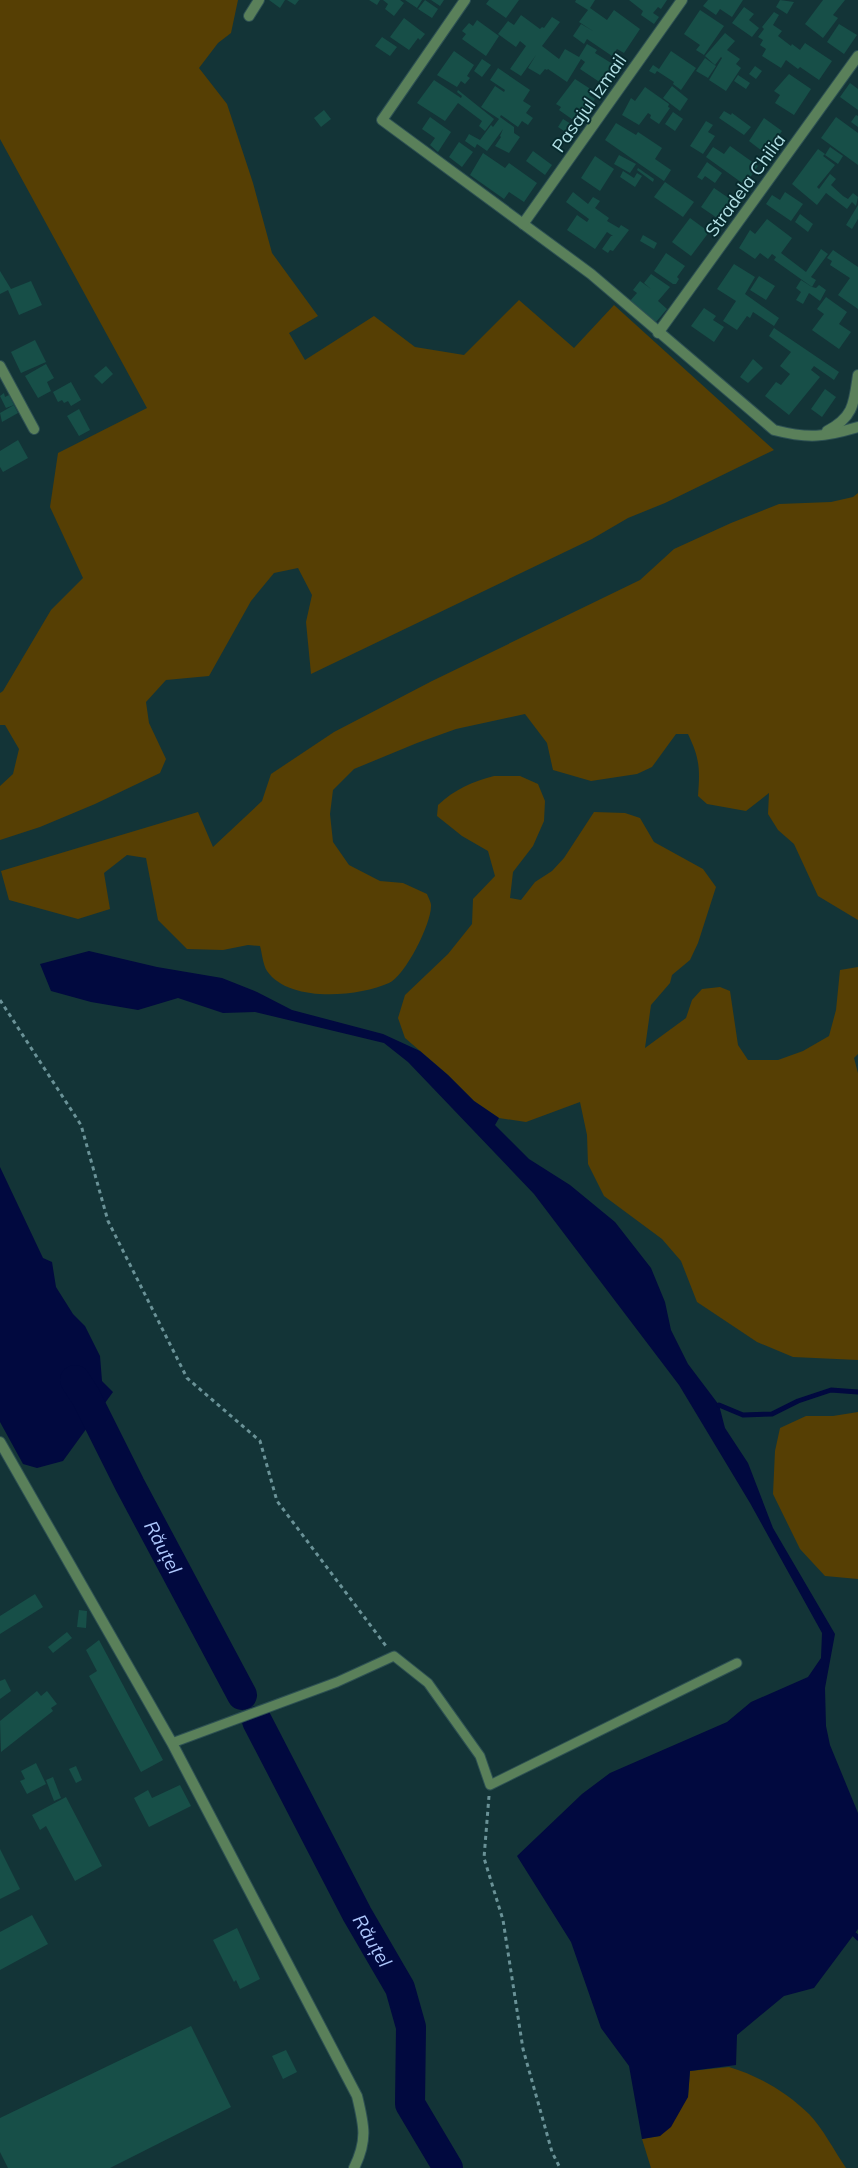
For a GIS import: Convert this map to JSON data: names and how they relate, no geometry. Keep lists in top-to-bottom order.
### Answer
{
  "streets": {
    "street": ["Pasajul Izmail", "Stradela Chilia"]
  },
  "water": ["Răuțel"]
}
